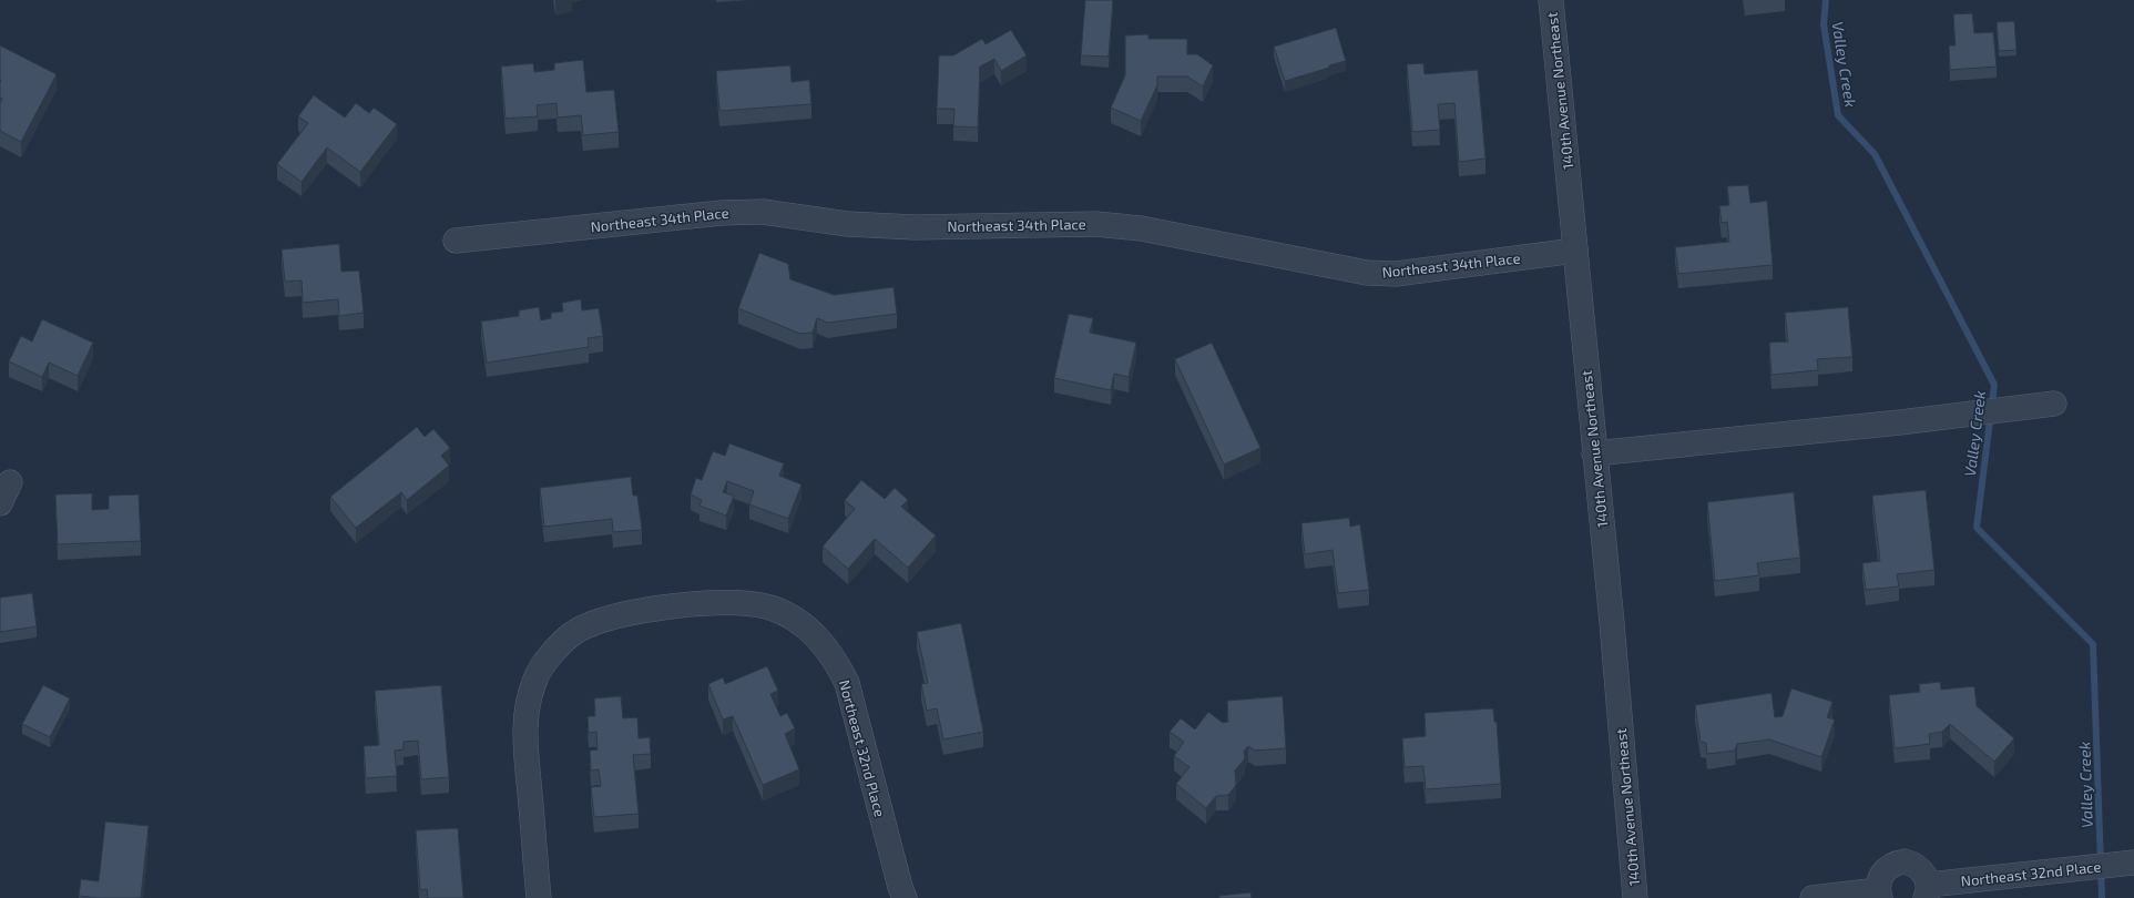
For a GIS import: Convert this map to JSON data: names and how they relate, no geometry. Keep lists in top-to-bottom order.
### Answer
{
  "streets": {
    "street": ["140th Avenue Northeast", "Northeast 34th Place", "Northeast 32nd Place"]
  },
  "crossings": [
    ["140th Avenue Northeast", "Northeast 34th Place"]
  ],
  "water": ["Valley Creek"]
}
